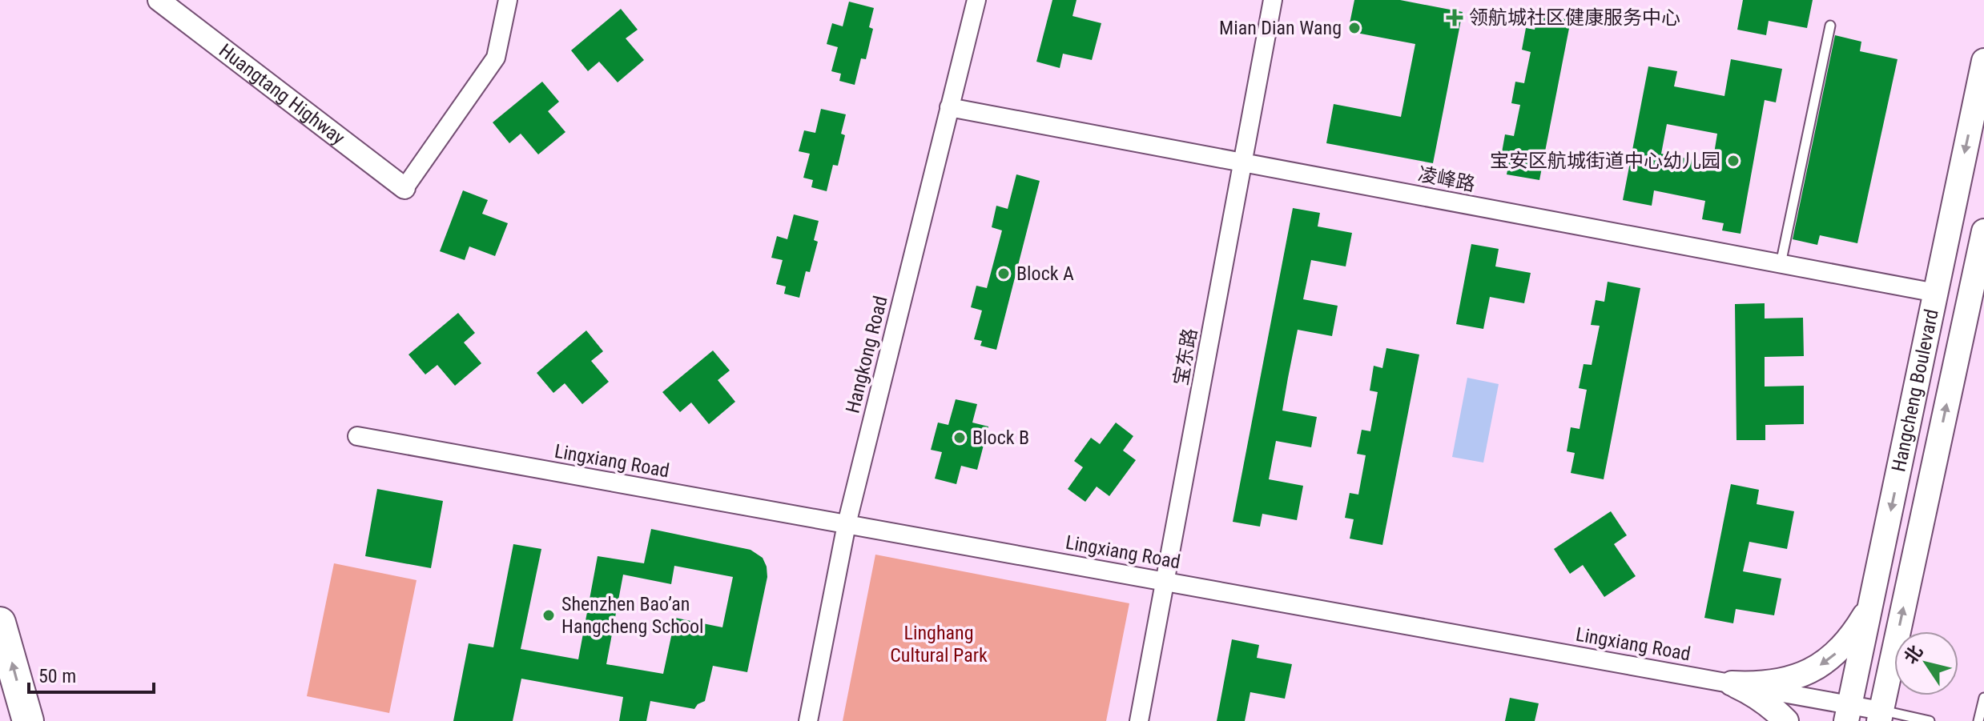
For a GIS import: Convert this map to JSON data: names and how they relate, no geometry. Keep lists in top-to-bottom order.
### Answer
{
  "streets": {
    "main road": ["Hangcheng Boulevard"],
    "street": [
      "Huangtang Highway",
      "凌峰路",
      "Hangkong Road",
      "宝东路",
      "Lingxiang Road"
    ]
  },
  "crossings": [
    ["凌峰路", "Hangkong Road"],
    ["凌峰路", "宝东路"],
    ["凌峰路", "Hangcheng Boulevard"],
    ["Hangkong Road", "Lingxiang Road"],
    ["宝东路", "Lingxiang Road"],
    ["Hangcheng Boulevard", "Lingxiang Road"]
  ],
  "parks": ["Linghang Cultural Park"],
  "places": {
    "health": ["领航城社区健康服务中心"],
    "other": [
      "Mian Dian Wang",
      "宝安区航城街道中心幼儿园",
      "Block A",
      "Block B",
      "Shenzhen Bao’an Hangcheng School"
    ]
  },
  "scale_bar": "50 m",
  "north": "top left"
}
